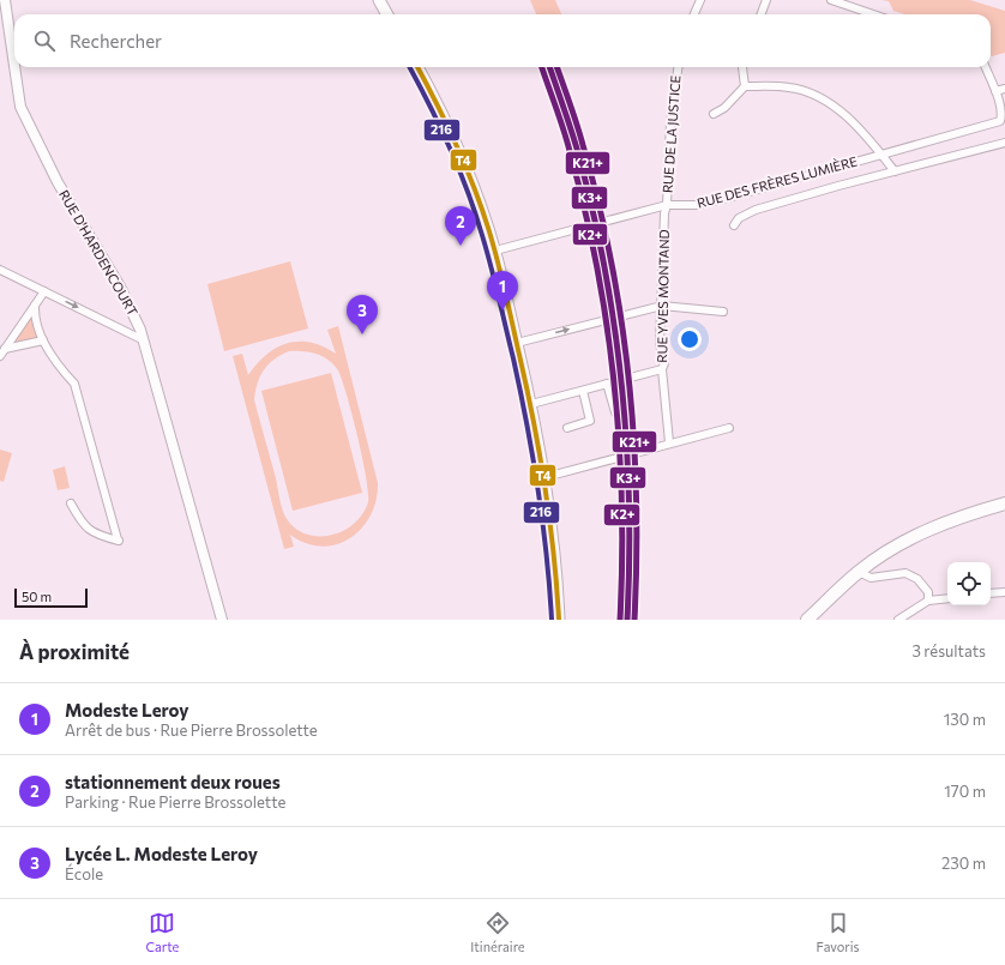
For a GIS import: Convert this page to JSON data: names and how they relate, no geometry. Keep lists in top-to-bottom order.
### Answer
{
  "streets": {
    "street": [
      "RUE DE LA JUSTICE",
      "RUE DES FRÈRES LUMIÈRE",
      "RUE D'HARDENCOURT",
      "RUE YVES MONTAND"
    ]
  },
  "crossings": [
    ["RUE DE LA JUSTICE", "RUE DES FRÈRES LUMIÈRE"],
    ["RUE DE LA JUSTICE", "RUE YVES MONTAND"],
    ["RUE DES FRÈRES LUMIÈRE", "RUE YVES MONTAND"]
  ],
  "lines": [
    "transit line K3+",
    "transit line K2+",
    "transit line K21+",
    "transit line T4",
    "transit line 216"
  ],
  "scale_bar": "50 m",
  "page": {
    "search": "Rechercher",
    "pins": ["2", "1", "3"],
    "scale": "50 m",
    "heading": ["À proximité", "3 résultats"],
    "list": [
      {
        "mark": "1",
        "name": "Modeste Leroy",
        "note": "Arrêt de bus · Rue Pierre Brossolette",
        "value": "130 m"
      },
      {
        "mark": "2",
        "name": "stationnement deux roues",
        "note": "Parking · Rue Pierre Brossolette",
        "value": "170 m"
      },
      {
        "mark": "3",
        "name": "Lycée L. Modeste Leroy",
        "note": "École",
        "value": "230 m"
      }
    ],
    "nav": ["Carte", "Itinéraire", "Favoris"]
  }
}
